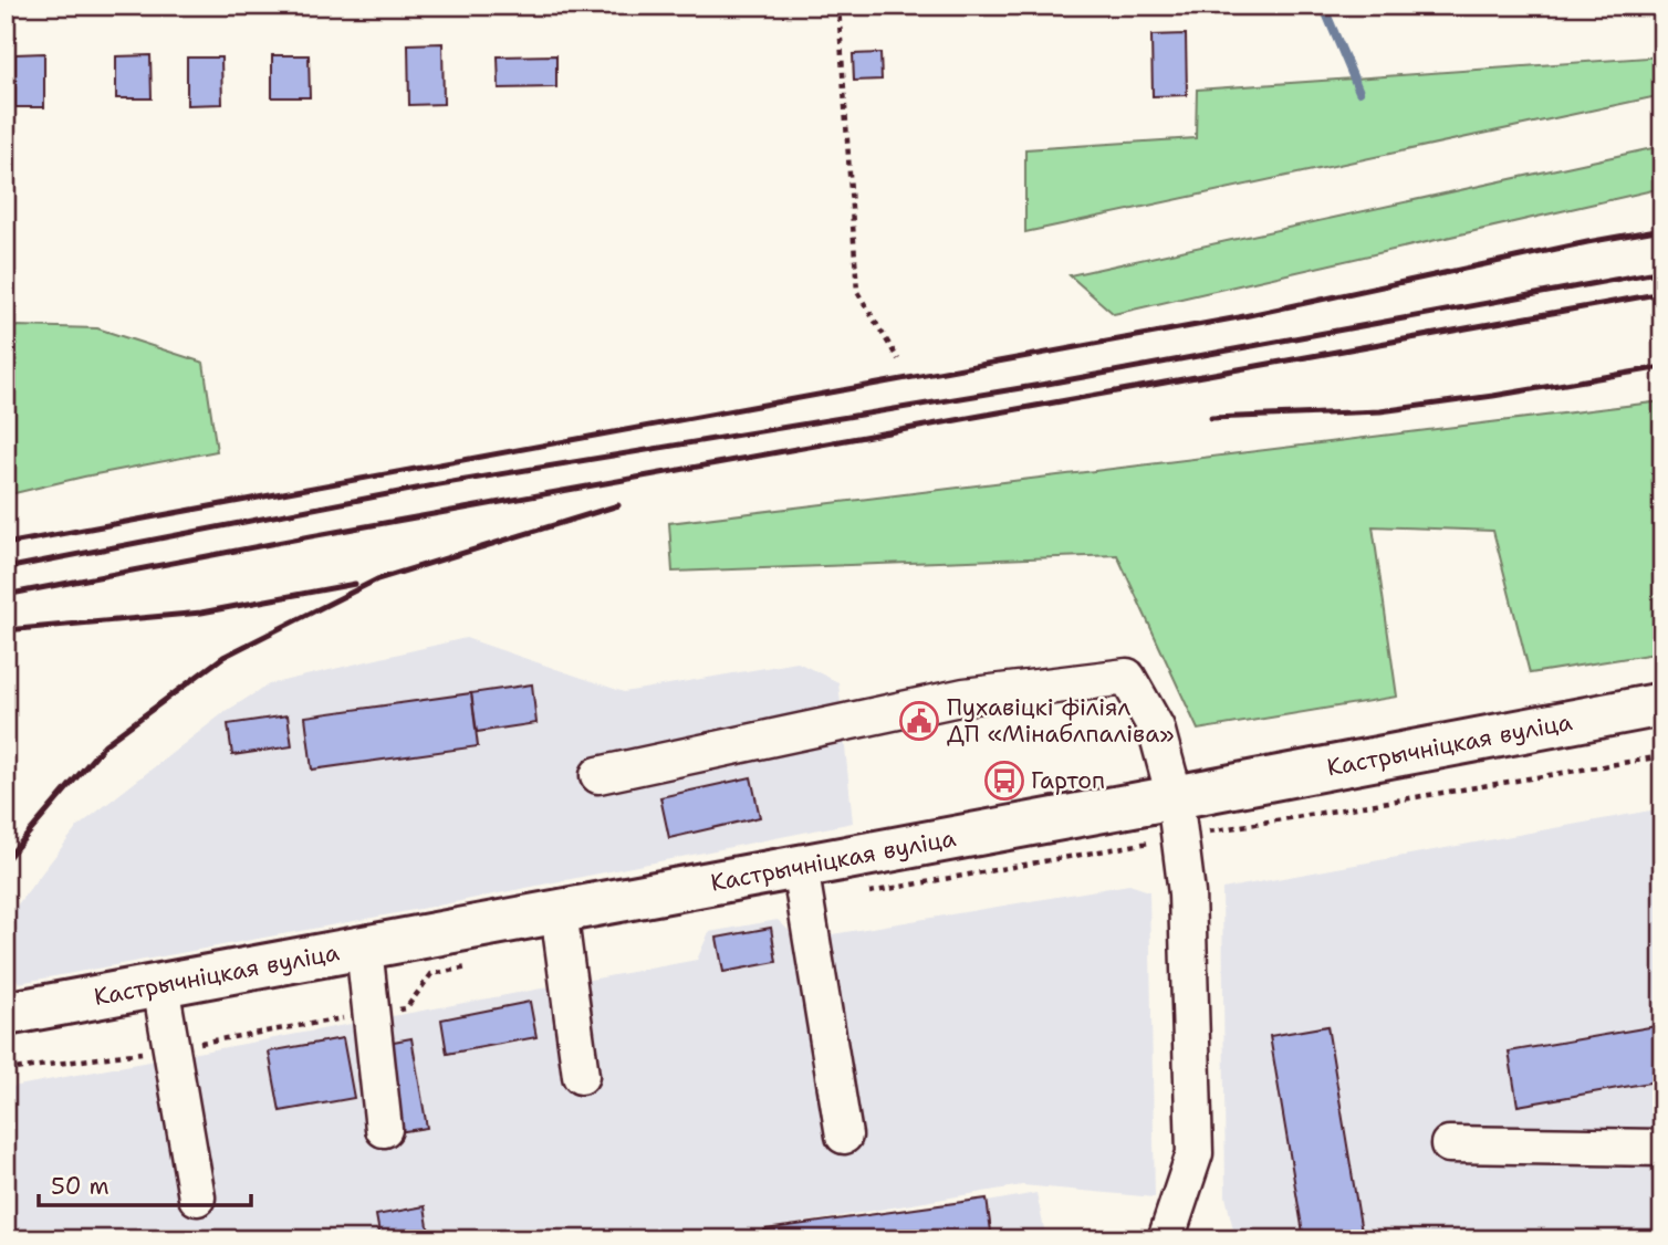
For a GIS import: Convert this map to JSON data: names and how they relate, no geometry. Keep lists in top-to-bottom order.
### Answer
{
  "streets": {
    "main road": ["Кастрычніцкая вуліца"]
  },
  "places": {
    "public building": ["Пухавіцкі філіял ДП «Мінаблпаліва»"],
    "bus stop": ["Гартоп"]
  },
  "scale_bar": "50 m"
}
